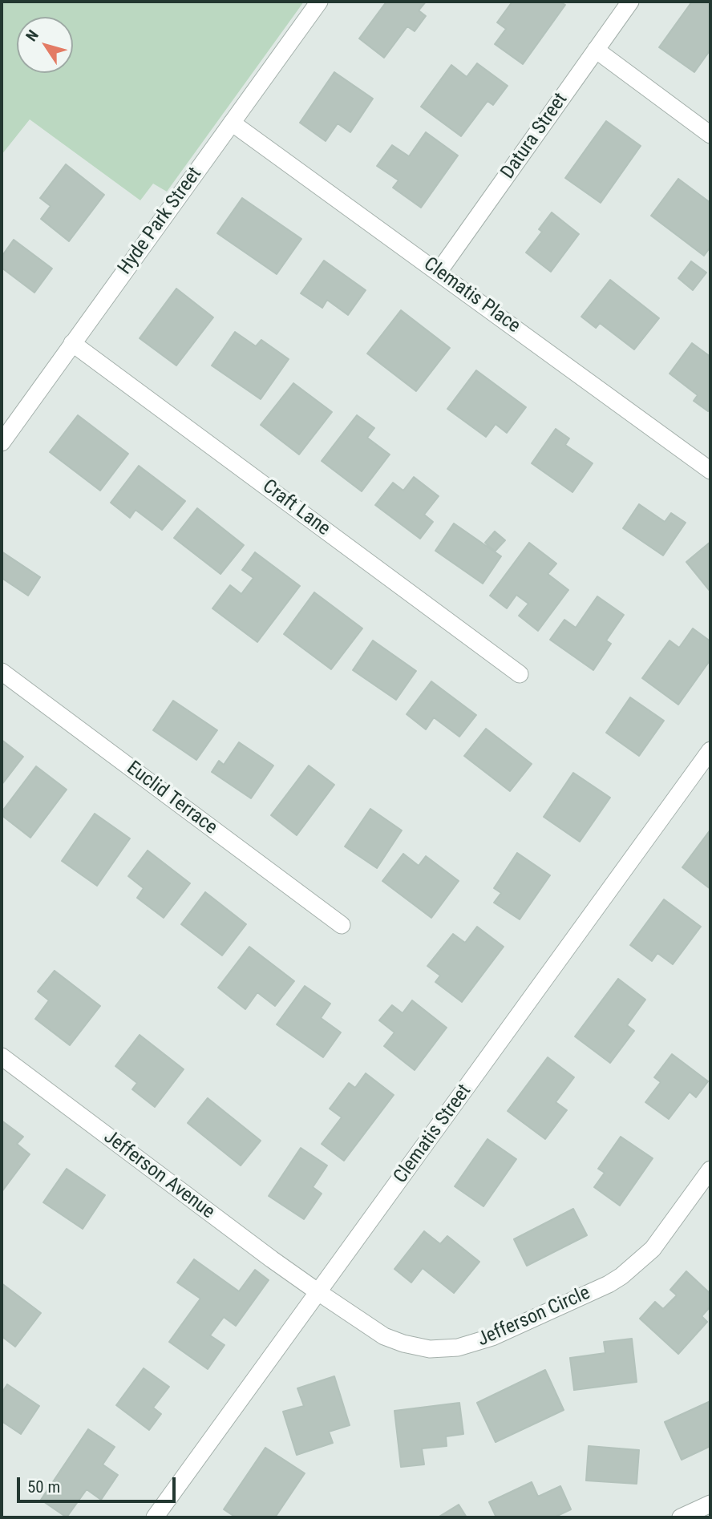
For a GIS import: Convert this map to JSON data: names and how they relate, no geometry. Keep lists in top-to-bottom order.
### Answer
{
  "streets": {
    "street": [
      "Datura Street",
      "Hyde Park Street",
      "Clematis Place",
      "Craft Lane",
      "Euclid Terrace",
      "Clematis Street",
      "Jefferson Avenue",
      "Jefferson Circle"
    ]
  },
  "crossings": [
    ["Datura Street", "Clematis Place"],
    ["Hyde Park Street", "Clematis Place"],
    ["Hyde Park Street", "Craft Lane"],
    ["Clematis Street", "Jefferson Avenue"],
    ["Clematis Street", "Jefferson Circle"],
    ["Jefferson Avenue", "Jefferson Circle"]
  ],
  "scale_bar": "50 m",
  "north": "top left"
}
